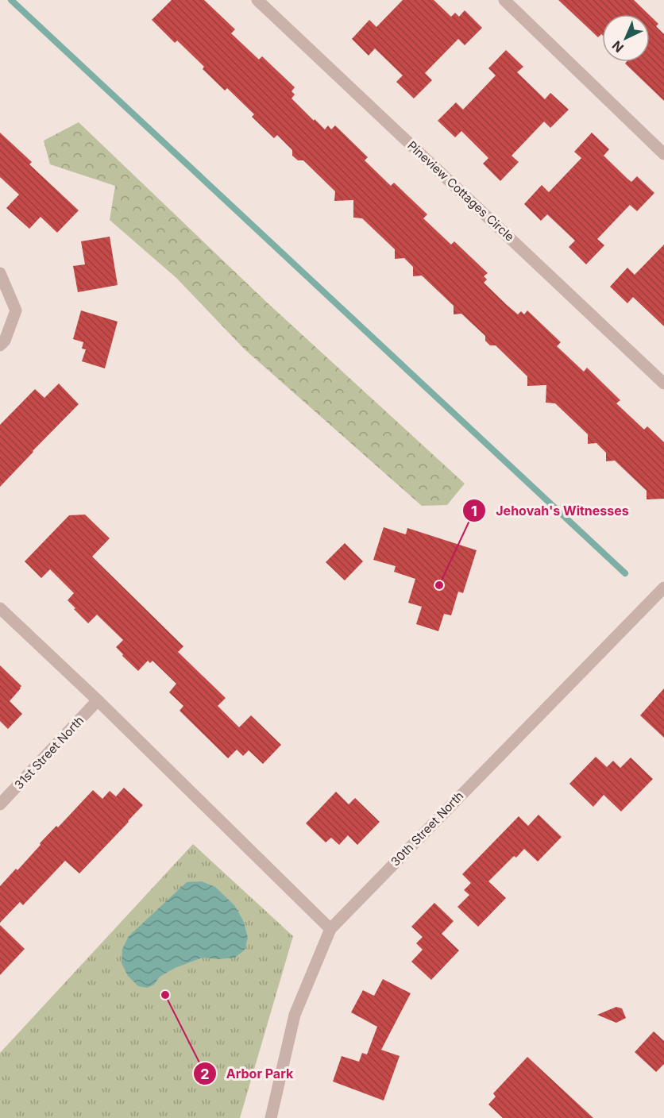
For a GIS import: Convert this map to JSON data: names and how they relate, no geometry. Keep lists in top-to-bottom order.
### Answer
{
  "streets": {
    "street": ["Pineview Cottages Circle", "31st Street North", "30th Street North"]
  },
  "places": ["Jehovah's Witnesses", "Arbor Park"],
  "north": "bottom left"
}
